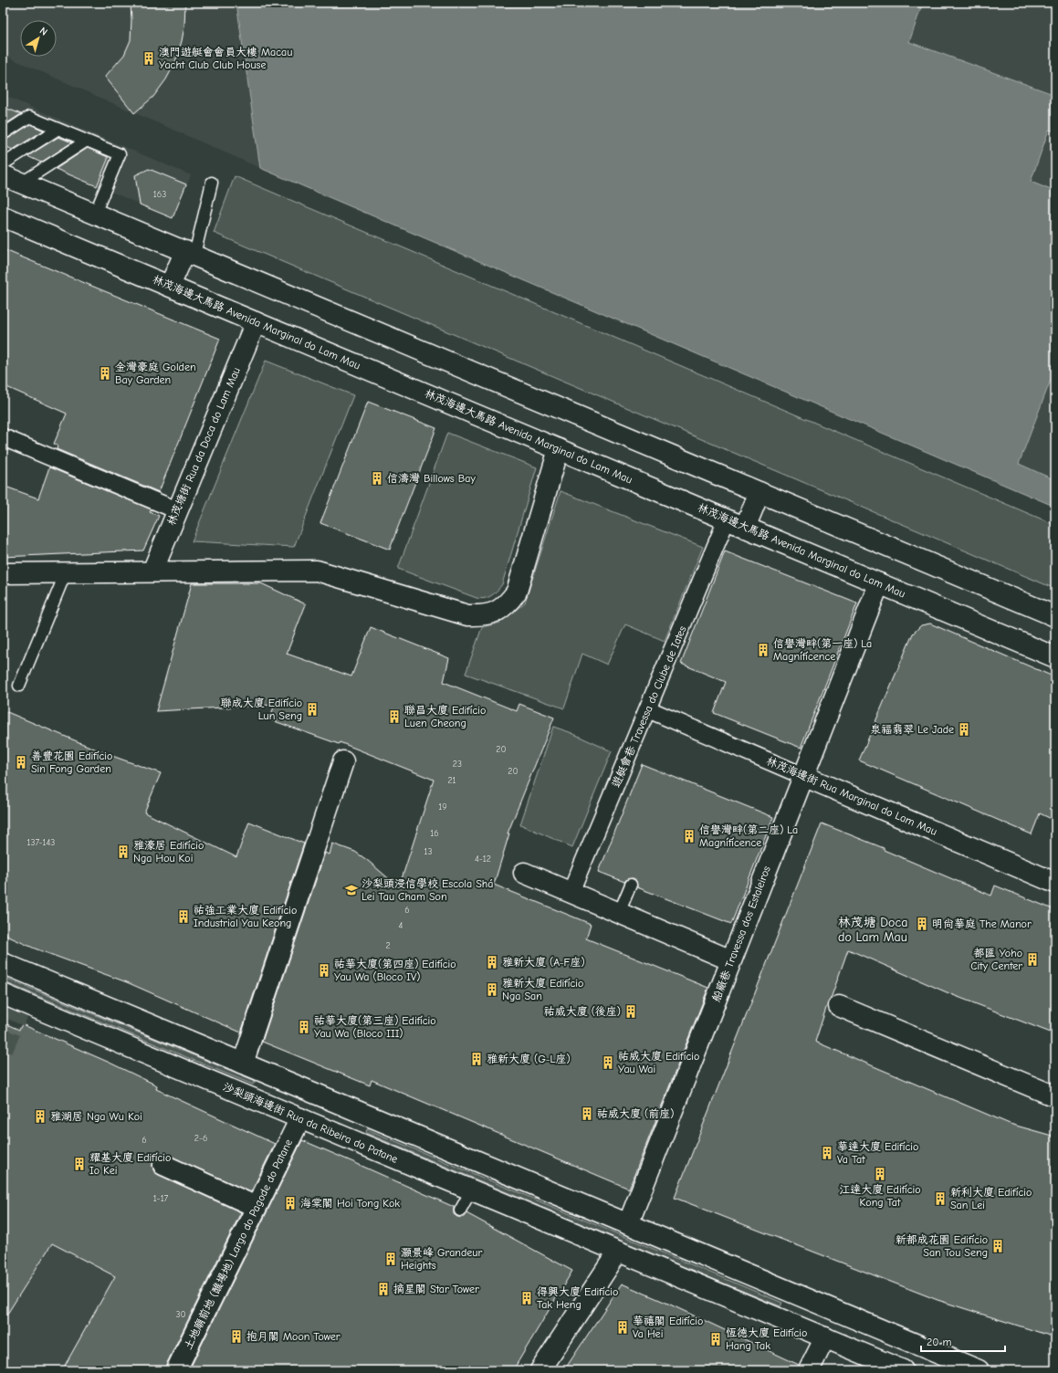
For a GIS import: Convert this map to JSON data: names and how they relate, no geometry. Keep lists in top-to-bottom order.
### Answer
{
  "streets": {
    "main road": [
      "林茂海邊大馬路 Avenida Marginal do Lam Mau",
      "林茂塘街 Rua da Doca do Lam Mau",
      "林茂海邊街 Rua Marginal do Lam Mau",
      "船廠巷 Travessa dos Estaleiros",
      "沙梨頭海邊街 Rua da Ribeira do Patane",
      "土地廟前地 (醮場地) Largo do Pagode do Patane"
    ],
    "street": ["遊艇會巷 Travessa do Clube de Iates"]
  },
  "crossings": [
    ["林茂海邊大馬路 Avenida Marginal do Lam Mau", "林茂塘街 Rua da Doca do Lam Mau"],
    ["林茂海邊大馬路 Avenida Marginal do Lam Mau", "遊艇會巷 Travessa do Clube de Iates"],
    ["林茂海邊大馬路 Avenida Marginal do Lam Mau", "船廠巷 Travessa dos Estaleiros"],
    ["遊艇會巷 Travessa do Clube de Iates", "林茂海邊街 Rua Marginal do Lam Mau"],
    ["林茂海邊街 Rua Marginal do Lam Mau", "船廠巷 Travessa dos Estaleiros"],
    ["沙梨頭海邊街 Rua da Ribeira do Patane", "土地廟前地 (醮場地) Largo do Pagode do Patane"]
  ],
  "districts": ["林茂塘 Doca do Lam Mau"],
  "places": {
    "building": [
      "澳門遊艇會會員大樓 Macau Yacht Club Club House",
      "金灣豪庭 Golden Bay Garden",
      "信濤灣 Billows Bay",
      "信譽灣畔(第一座) La Magnífícence",
      "聯成大廈 Edifício Lun Seng",
      "聯昌大廈 Edifício Luen Cheong",
      "泉福翡翠 Le Jade",
      "善豐花園 Edifício Sin Fong Garden",
      "信譽灣畔(第二座) La Magnífícence",
      "雅濠居 Edifício Nga Hou Koi",
      "祐強工業大廈 Edifício Industrial Yau Keong",
      "明尚華庭 The Manor",
      "都匯 Yoho City Center",
      "雅新大廈 (A-F座)",
      "祐華大廈(第四座) Edifício Yau Wa (Bloco IV)",
      "雅新大廈 Edifício Nga San",
      "祐威大廈 (後座)",
      "祐華大廈(第三座) Edifício Yau Wa (Bloco III)",
      "雅新大廈 (G-L座)",
      "祐威大廈 Edifício Yau Wai",
      "祐威大廈 (前座)",
      "雅湖居 Nga Wu Koi",
      "華達大廈 Edifício Va Tat",
      "耀基大廈 Edifício Io Kei",
      "江達大廈 Edifício Kong Tat",
      "新利大廈 Edifício San Lei",
      "海棠閣 Hoi Tong Kok",
      "新都成花園 Edifício San Tou Seng",
      "灝景峰 Grandeur Heights",
      "摘星閣 Star Tower",
      "得興大廈 Edifício Tak Heng",
      "華禧閣 Edifício Va Hei",
      "抱月閣 Moon Tower",
      "恆德大廈 Edifício Hang Tak"
    ],
    "school or university": ["沙梨頭浸信學校 Escola Shá Lei Tau Cham Son"]
  },
  "house_numbers": [
    "163",
    "20",
    "23",
    "20",
    "21",
    "19",
    "16",
    "137-143",
    "13",
    "4-12",
    "6",
    "4",
    "2",
    "2-6",
    "6",
    "1-17",
    "30"
  ],
  "scale_bar": "20 m",
  "north": "top right"
}
